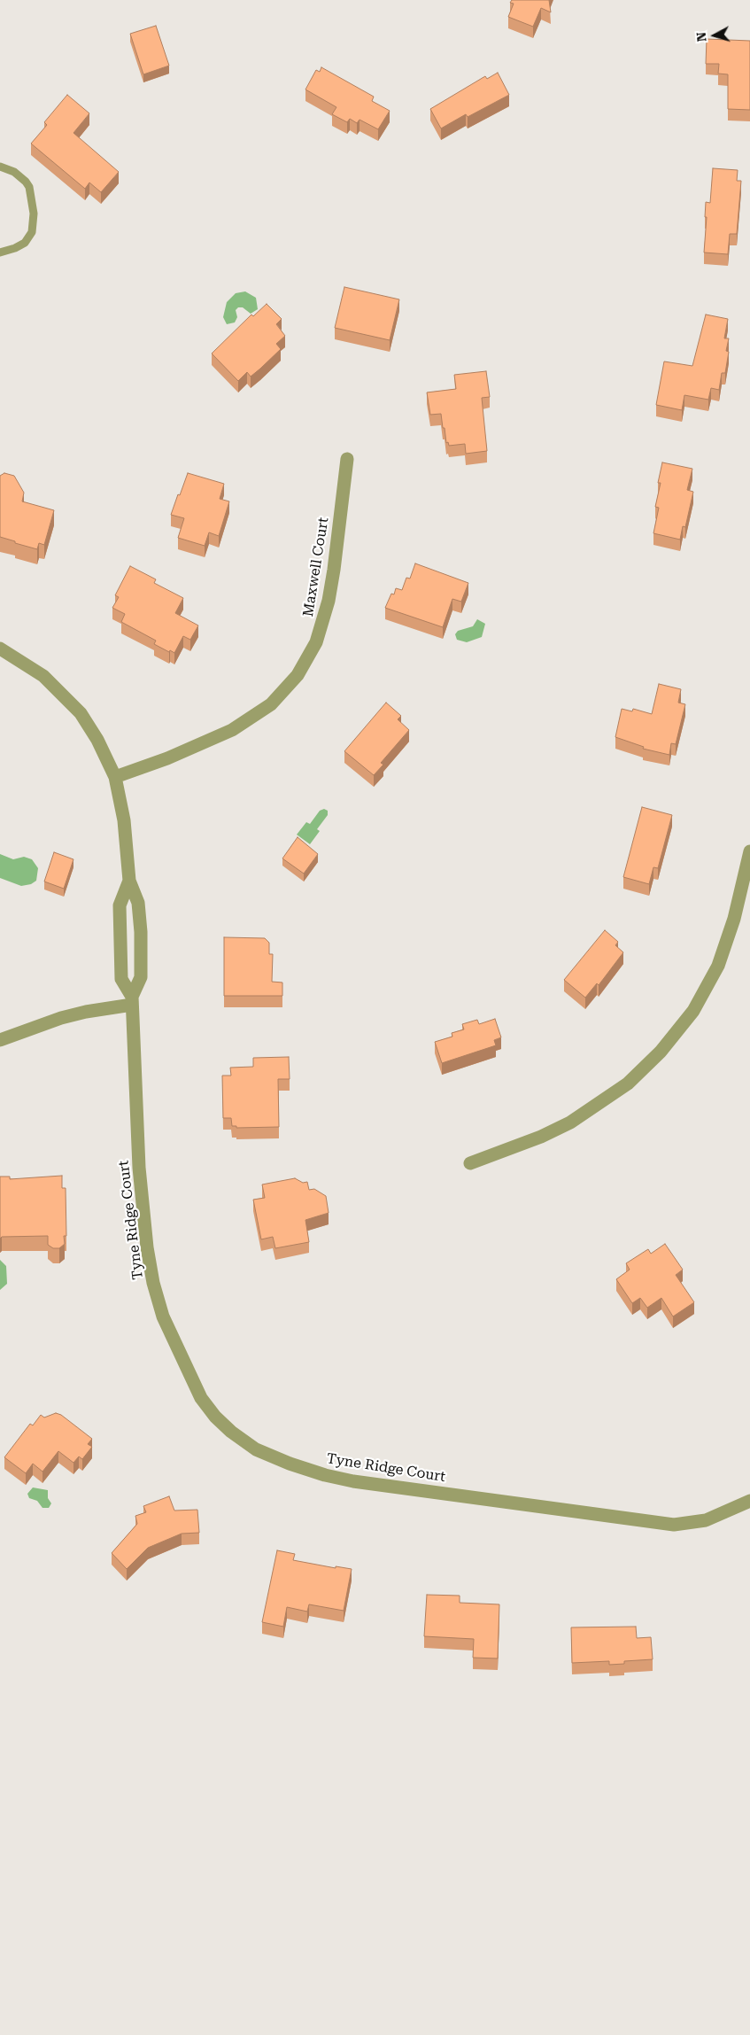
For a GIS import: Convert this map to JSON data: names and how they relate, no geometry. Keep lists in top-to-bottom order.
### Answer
{
  "streets": {
    "street": ["Maxwell Court", "Tyne Ridge Court"]
  },
  "north": "left"
}
